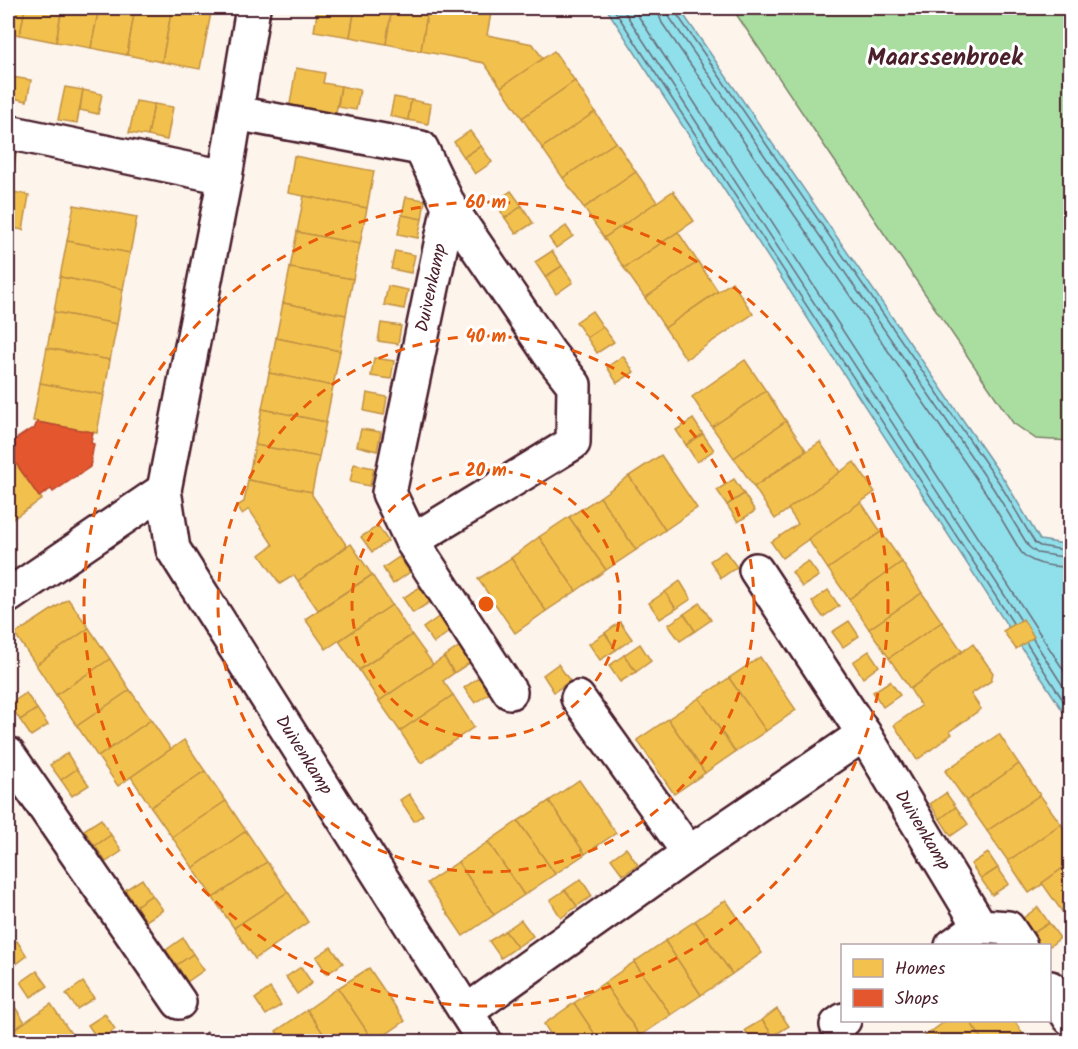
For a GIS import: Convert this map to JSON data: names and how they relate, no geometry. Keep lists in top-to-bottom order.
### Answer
{
  "streets": {
    "street": ["Duivenkamp"]
  },
  "districts": ["Maarssenbroek"],
  "legend": ["Homes", "Shops"],
  "rings": ["60 m", "40 m", "20 m"]
}
